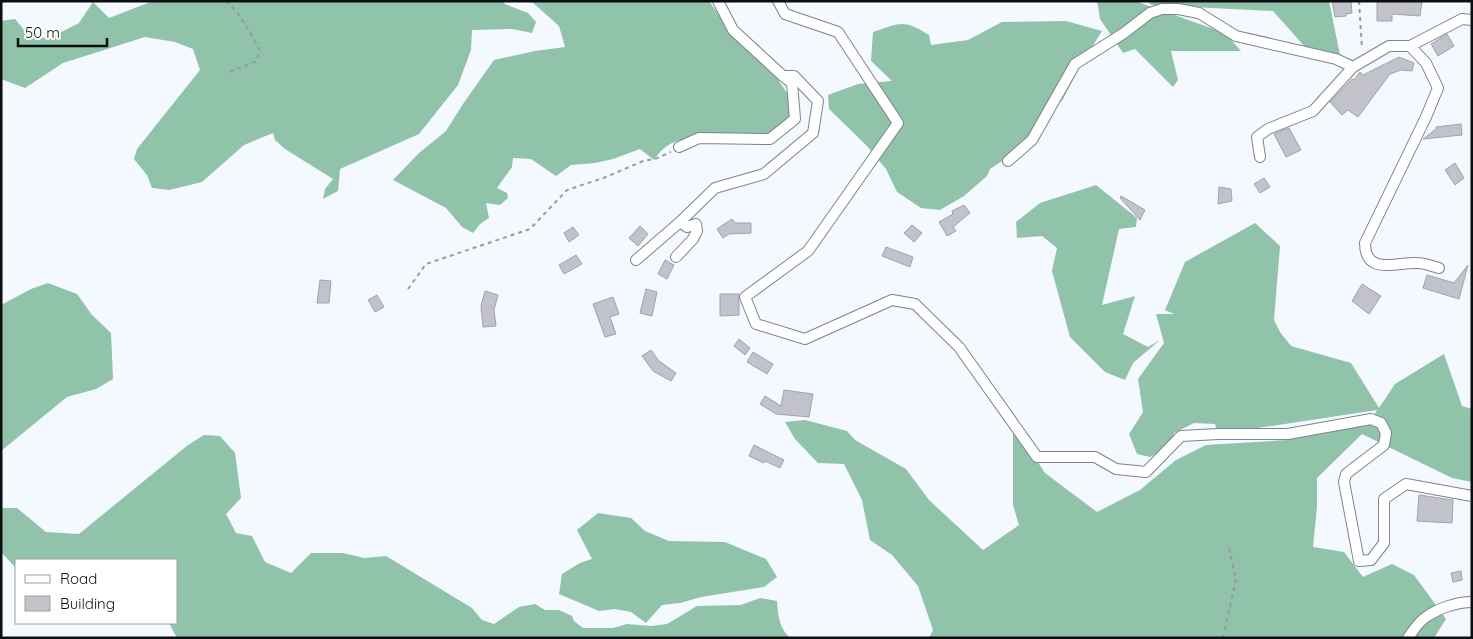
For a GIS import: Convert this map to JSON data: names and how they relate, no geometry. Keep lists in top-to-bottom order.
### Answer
{
  "legend": ["Road", "Building"],
  "scale_bar": "50 m"
}
